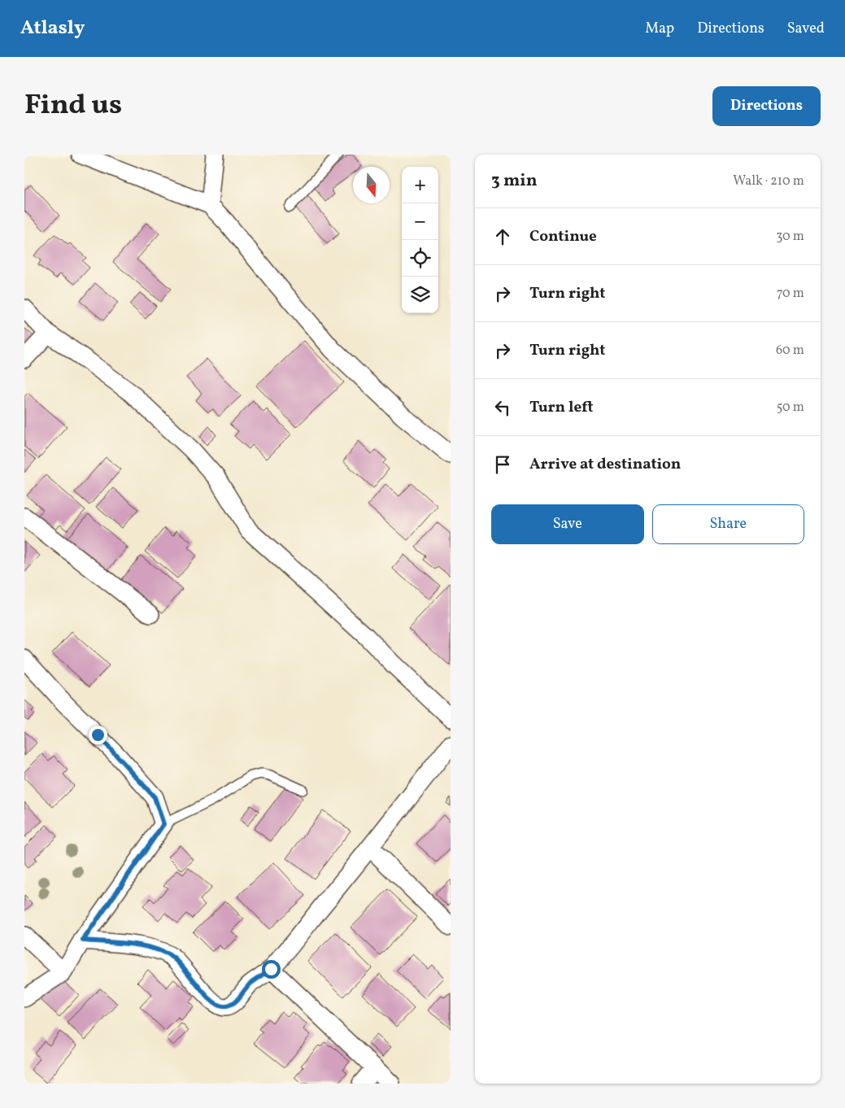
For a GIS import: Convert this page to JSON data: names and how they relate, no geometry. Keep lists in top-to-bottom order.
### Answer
{
  "north": "bottom",
  "page": {
    "header": "Atlasly",
    "nav": ["Map", "Directions", "Saved"],
    "title": "Find us",
    "buttons": [
      "Directions",
      ["Save", "Share"]
    ],
    "heading": ["3 min", "Walk · 210 m"],
    "map_buttons": ["+", "−"],
    "list": [
      ["Continue", "30 m"],
      ["Turn right", "70 m"],
      ["Turn right", "60 m"],
      ["Turn left", "50 m"],
      "Arrive at destination"
    ]
  }
}
